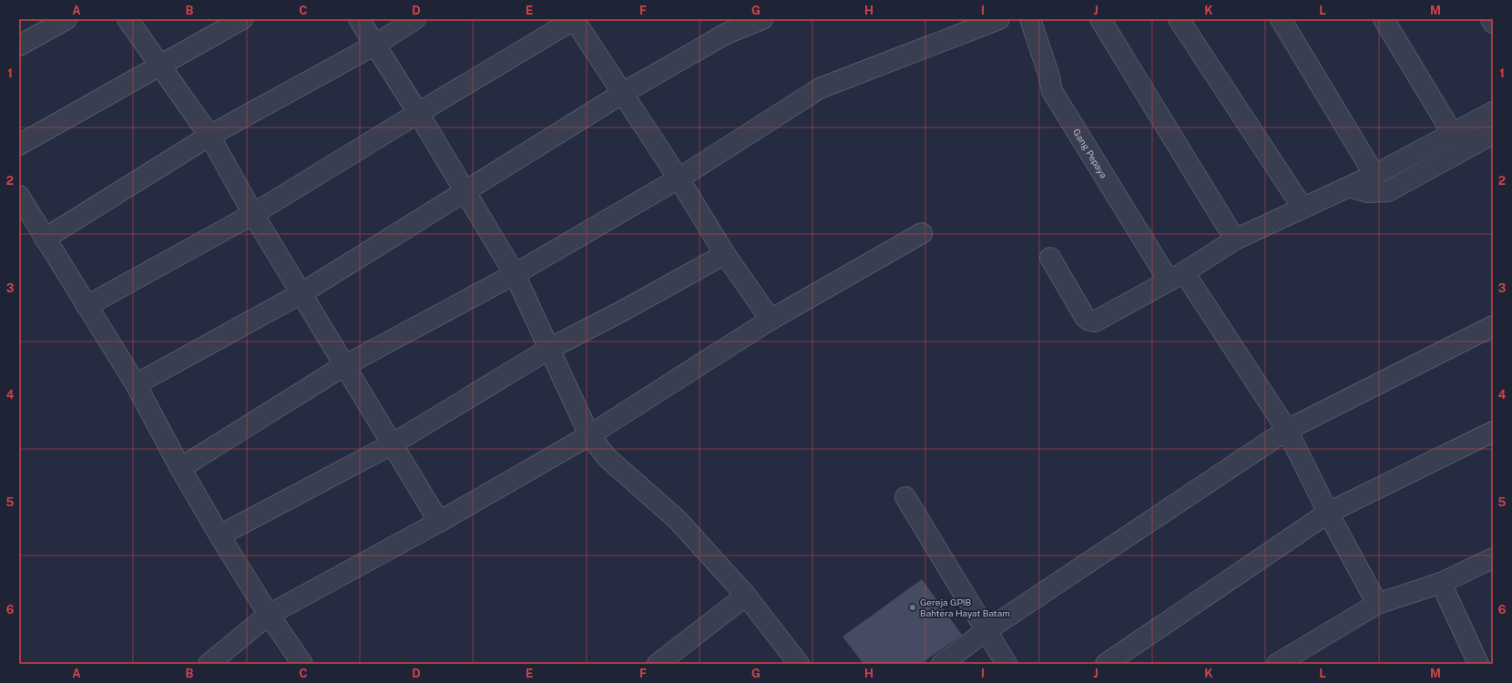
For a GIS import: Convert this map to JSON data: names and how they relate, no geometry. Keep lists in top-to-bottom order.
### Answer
{
  "streets": {
    "street": ["Gang Pepaya"]
  },
  "places": ["Gereja GPIB Bahtera Hayat Batam"],
  "grid": {
    "columns": [
      "A",
      "B",
      "C",
      "D",
      "E",
      "F",
      "G",
      "H",
      "I",
      "J",
      "K",
      "L",
      "M"
    ],
    "rows": [
      "1",
      "2",
      "3",
      "4",
      "5",
      "6"
    ]
  }
}
